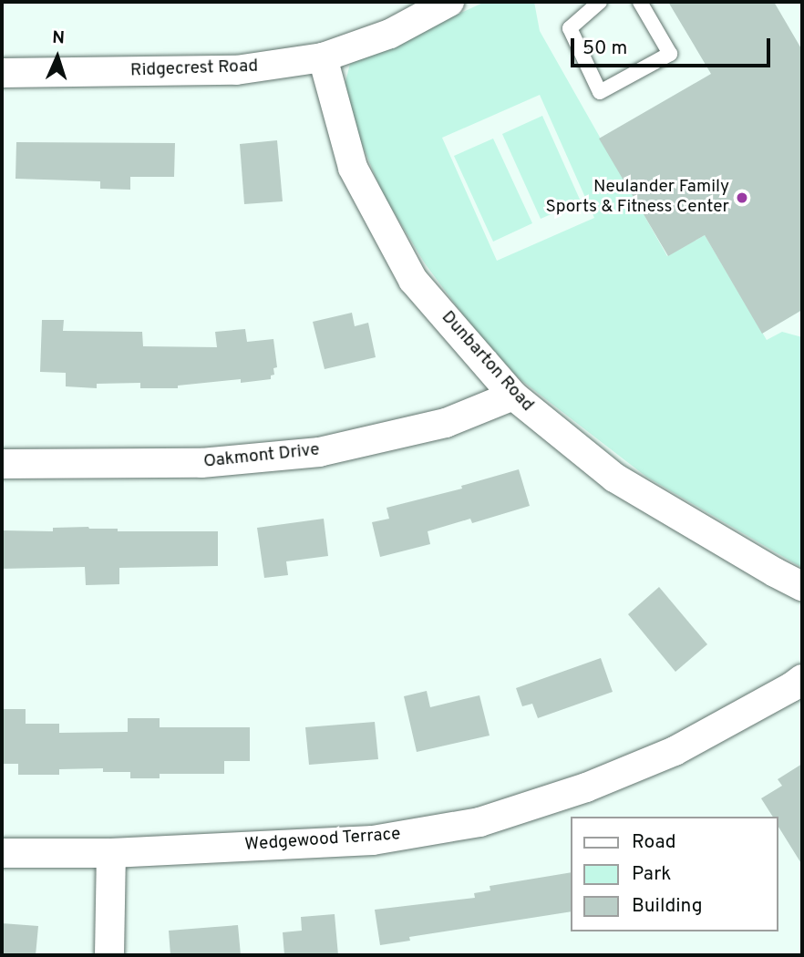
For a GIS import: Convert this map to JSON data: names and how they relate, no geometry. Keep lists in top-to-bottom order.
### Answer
{
  "streets": {
    "street": [
      "Ridgecrest Road",
      "Dunbarton Road",
      "Oakmont Drive",
      "Wedgewood Terrace"
    ]
  },
  "crossings": [
    ["Ridgecrest Road", "Dunbarton Road"],
    ["Dunbarton Road", "Oakmont Drive"]
  ],
  "places": ["Neulander Family Sports & Fitness Center"],
  "legend": ["Road", "Park", "Building"],
  "scale_bar": "50 m",
  "north": "top"
}
